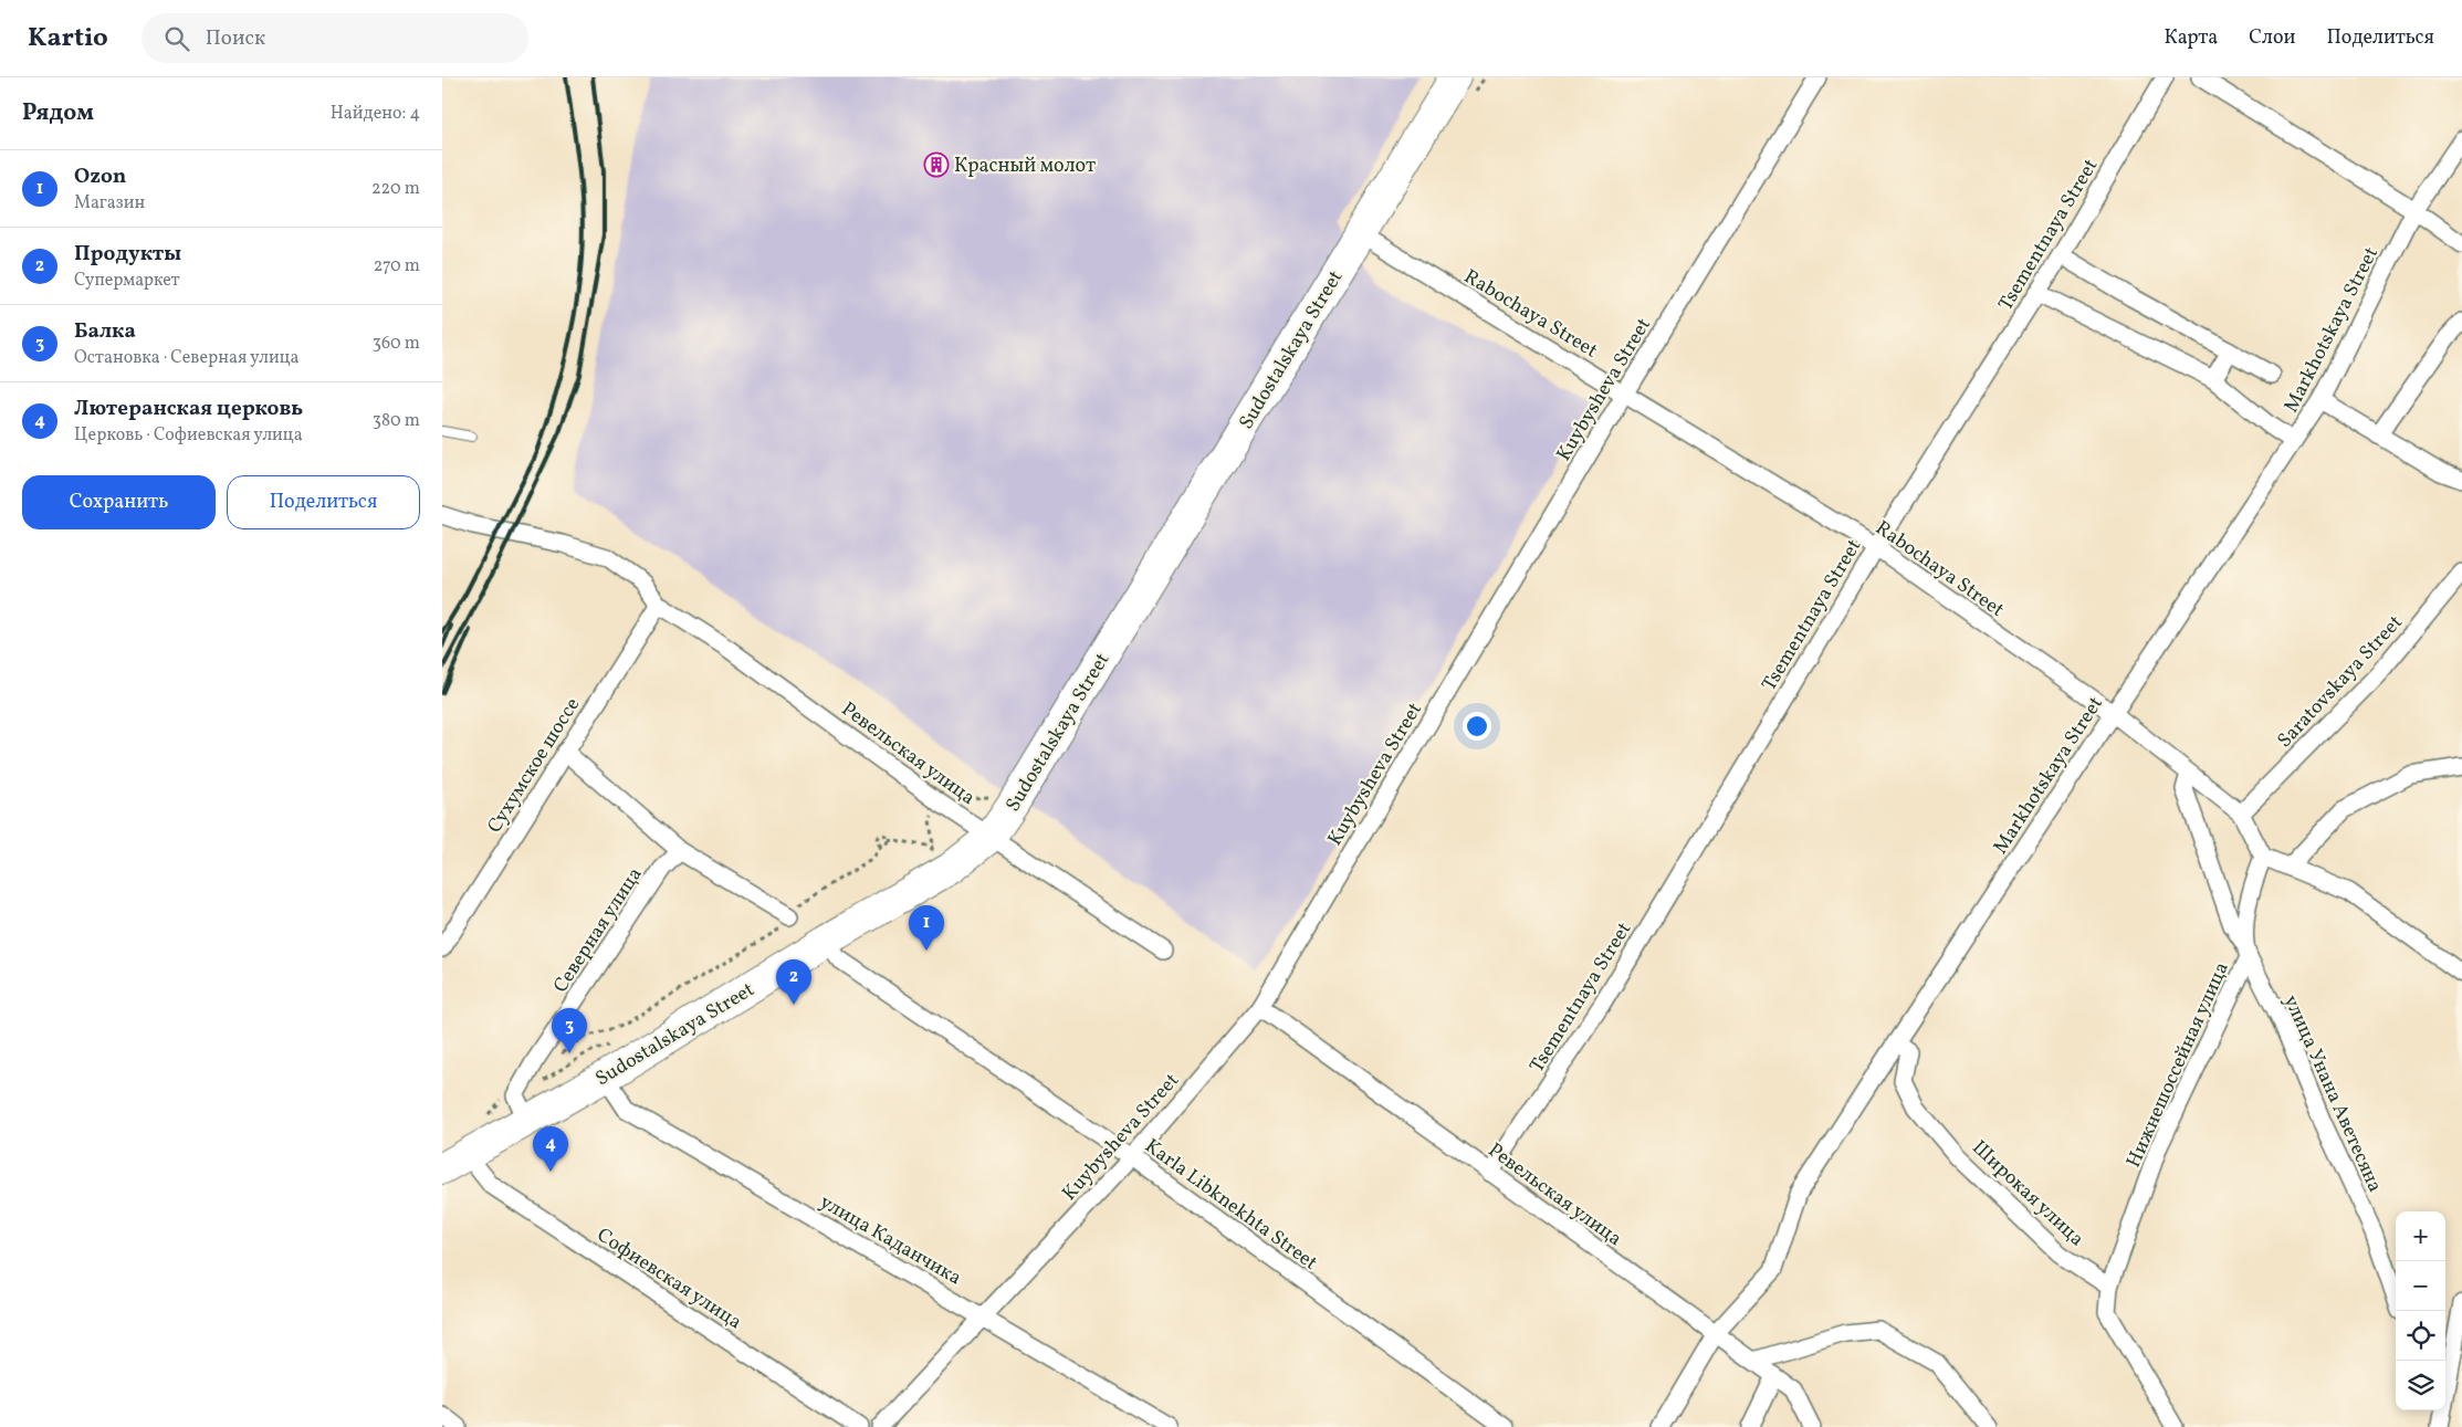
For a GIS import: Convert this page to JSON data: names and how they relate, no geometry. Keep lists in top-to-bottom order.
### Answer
{
  "streets": {
    "highway": ["Sudostalskaya Street"],
    "street": [
      "Tsementnaya Street",
      "Rabochaya Street",
      "Markhotskaya Street",
      "Kuybysheva Street",
      "Saratovskaya Street",
      "Ревельская улица",
      "Сухумское шоссе",
      "Северная улица",
      "Нижнешоссейная улица",
      "улица Унана Аветесяна",
      "Широкая улица",
      "Karla Libknekhta Street",
      "улица Каданчика",
      "Софиевская улица"
    ]
  },
  "crossings": [
    ["Tsementnaya Street", "Rabochaya Street"],
    ["Tsementnaya Street", "Ревельская улица"],
    ["Rabochaya Street", "Markhotskaya Street"],
    ["Rabochaya Street", "Sudostalskaya Street"],
    ["Rabochaya Street", "Kuybysheva Street"],
    ["Rabochaya Street", "Saratovskaya Street"],
    ["Rabochaya Street", "Нижнешоссейная улица"],
    ["Rabochaya Street", "улица Унана Аветесяна"],
    ["Markhotskaya Street", "Ревельская улица"],
    ["Markhotskaya Street", "Широкая улица"],
    ["Sudostalskaya Street", "Ревельская улица"],
    ["Sudostalskaya Street", "Северная улица"],
    ["Sudostalskaya Street", "Karla Libknekhta Street"],
    ["Sudostalskaya Street", "улица Каданчика"],
    ["Sudostalskaya Street", "Софиевская улица"],
    ["Kuybysheva Street", "Ревельская улица"],
    ["Kuybysheva Street", "Karla Libknekhta Street"],
    ["Kuybysheva Street", "улица Каданчика"],
    ["Ревельская улица", "Сухумское шоссе"],
    ["Нижнешоссейная улица", "улица Унана Аветесяна"],
    ["Нижнешоссейная улица", "Широкая улица"]
  ],
  "places": {
    "building": ["Красный молот"]
  },
  "page": {
    "header": "Kartio",
    "search": "Поиск",
    "nav": ["Карта", "Слои", "Поделиться"],
    "heading": ["Рядом", "Найдено: 4"],
    "list": [
      {
        "mark": "1",
        "name": "Ozon",
        "note": "Магазин",
        "value": "220 m"
      },
      {
        "mark": "2",
        "name": "Продукты",
        "note": "Супермаркет",
        "value": "270 m"
      },
      {
        "mark": "3",
        "name": "Балка",
        "note": "Остановка · Северная улица",
        "value": "360 m"
      },
      {
        "mark": "4",
        "name": "Лютеранская церковь",
        "note": "Церковь · Софиевская улица",
        "value": "380 m"
      }
    ],
    "buttons": ["Сохранить", "Поделиться"],
    "pins": [
      "1",
      "2",
      "3",
      "4"
    ],
    "map_buttons": ["+", "−"]
  }
}
